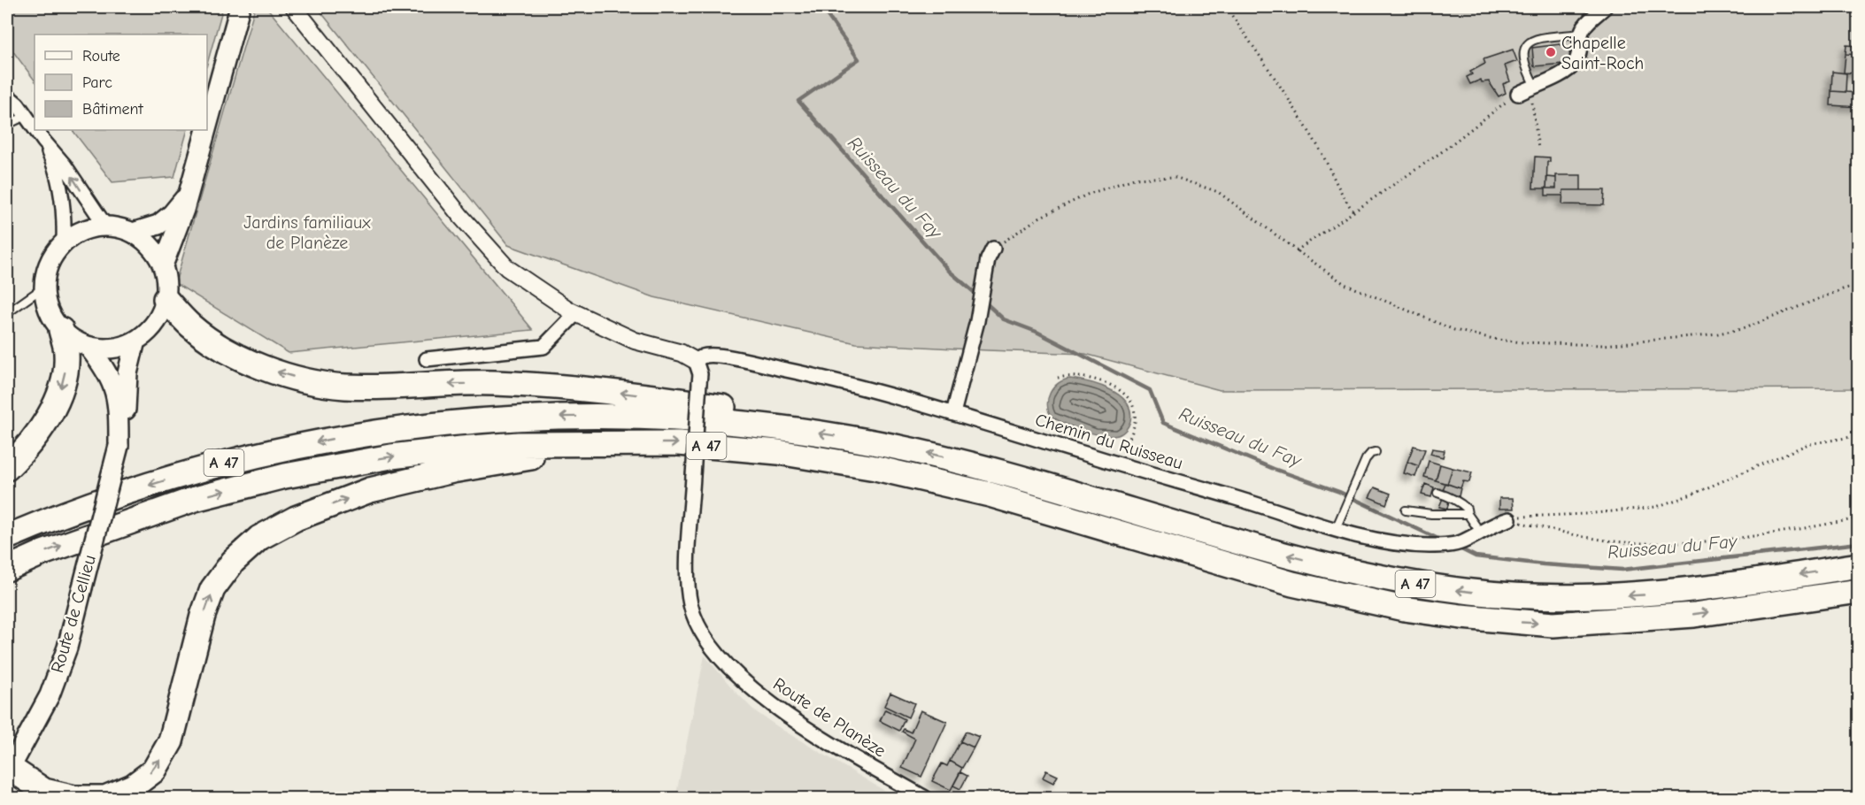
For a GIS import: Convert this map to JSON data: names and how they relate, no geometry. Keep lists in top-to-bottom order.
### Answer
{
  "streets": {
    "highway": ["A 47"],
    "main road": ["Route de Cellieu"],
    "street": ["Chemin du Ruisseau", "Route de Planèze"]
  },
  "crossings": [
    ["Chemin du Ruisseau", "Route de Planèze"]
  ],
  "water": ["Ruisseau du Fay"],
  "parks": ["Jardins familiaux de Planèze"],
  "places": ["Chapelle Saint-Roch"],
  "legend": ["Route", "Parc", "Bâtiment"]
}
